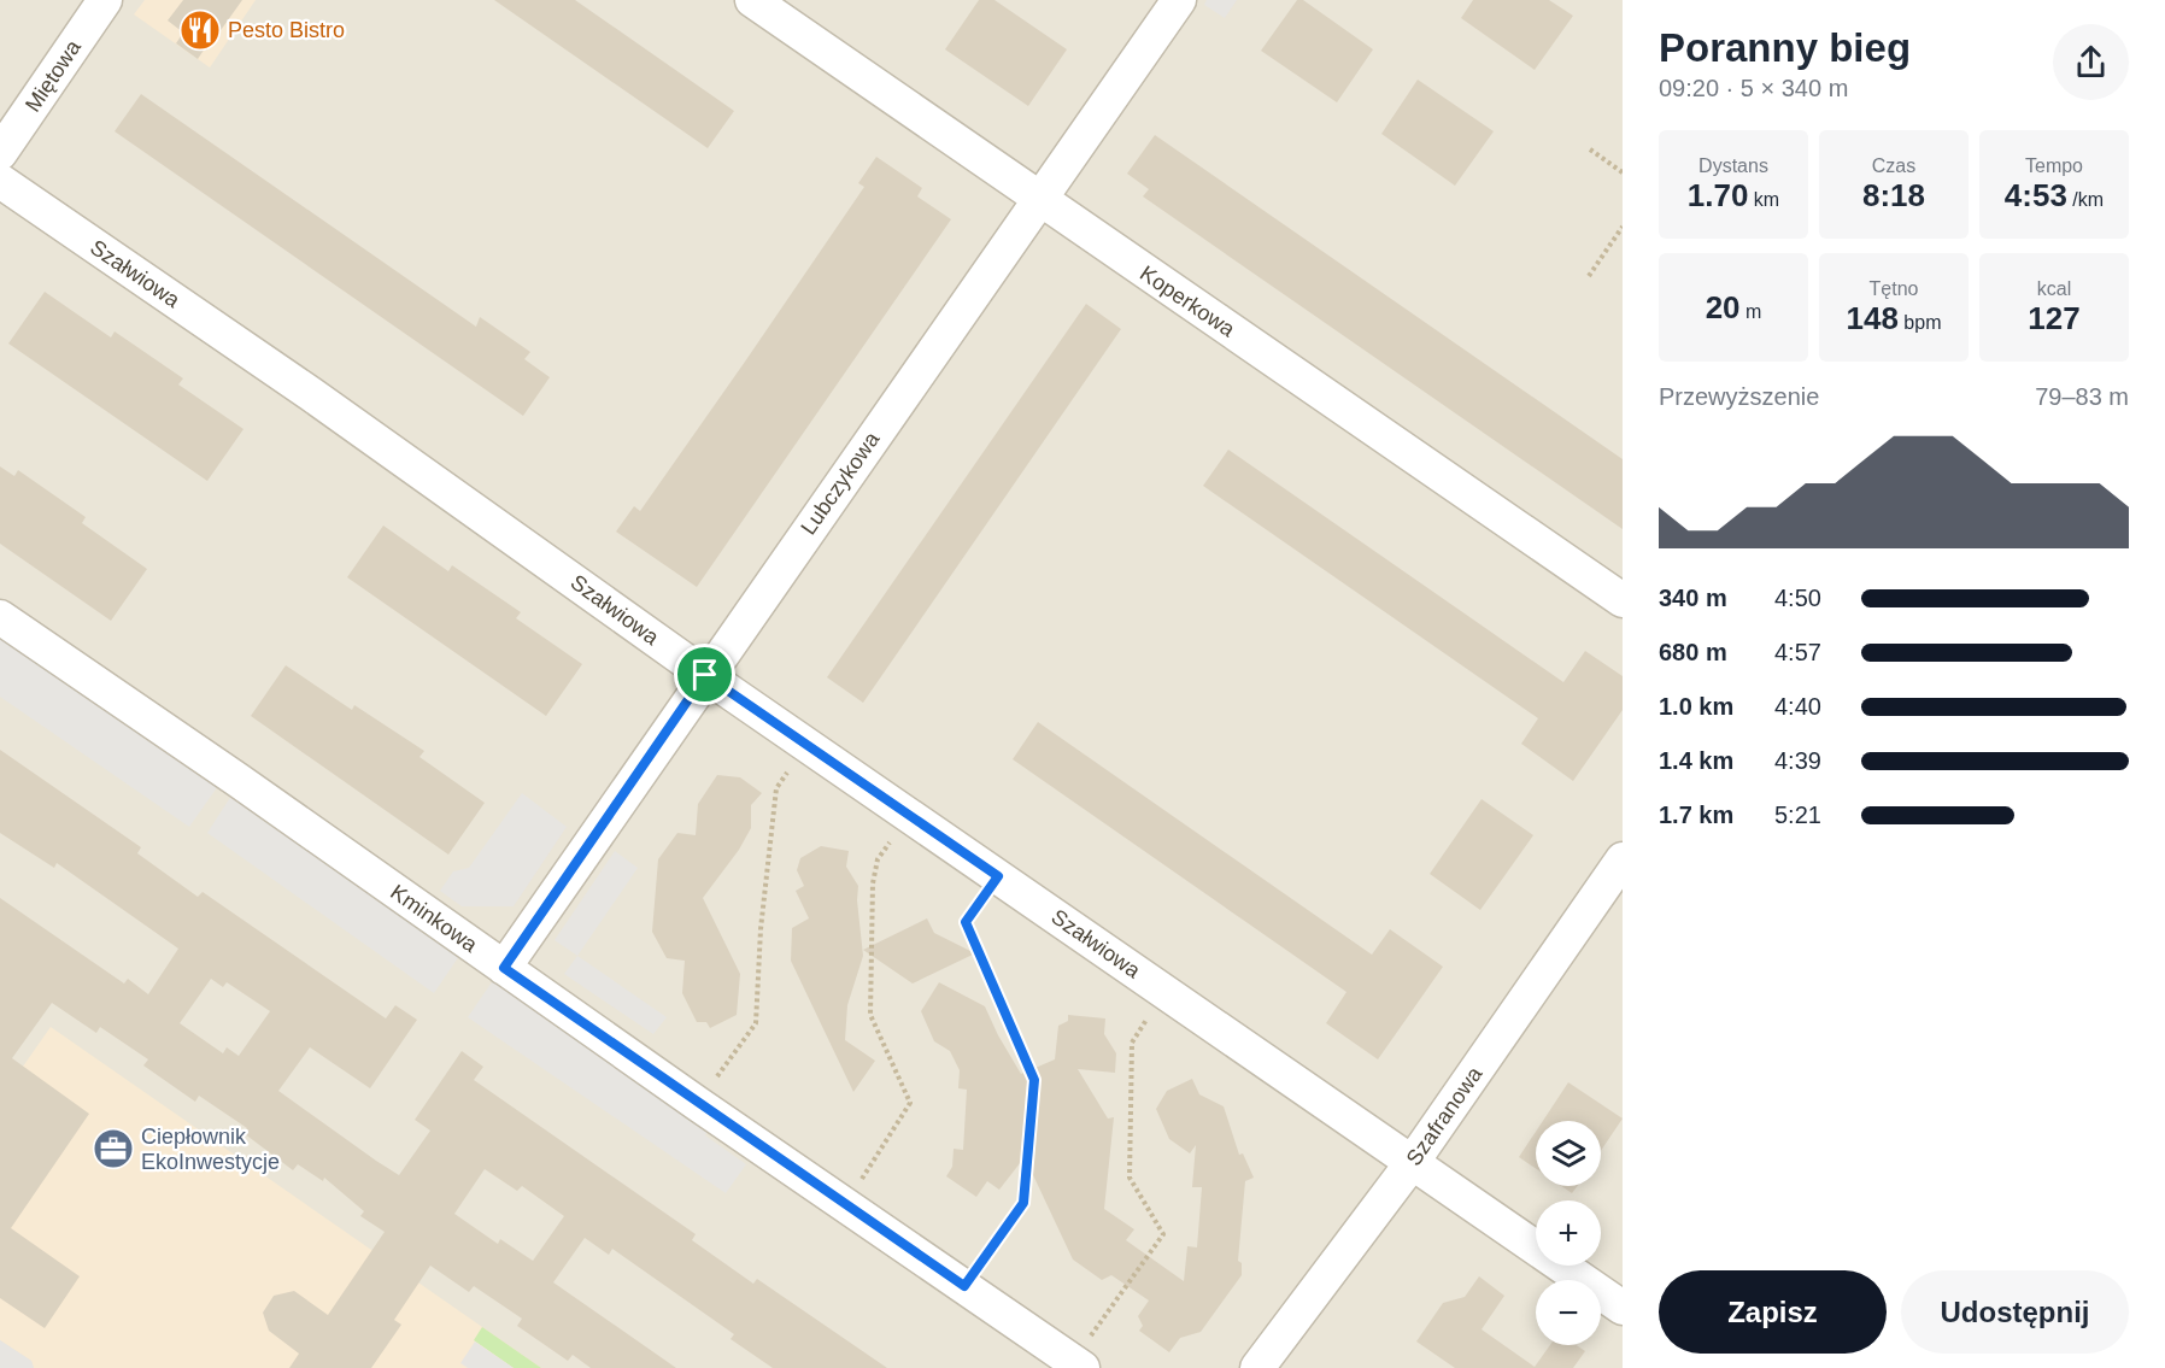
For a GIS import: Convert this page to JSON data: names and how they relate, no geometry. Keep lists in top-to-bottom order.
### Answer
{
  "streets": {
    "street": [
      "Miętowa",
      "Szałwiowa",
      "Koperkowa",
      "Lubczykowa",
      "Kminkowa",
      "Szafranowa"
    ]
  },
  "crossings": [
    ["Szałwiowa", "Lubczykowa"],
    ["Szałwiowa", "Szafranowa"],
    ["Koperkowa", "Lubczykowa"],
    ["Lubczykowa", "Kminkowa"]
  ],
  "places": {
    "restaurant": ["Pesto Bistro"],
    "office": ["Ciepłownik EkoInwestycje"]
  },
  "page": {
    "heading": ["Poranny bieg", "09:20 · 5 × 340 m"],
    "stats": [
      ["Dystans", "1.70 km"],
      ["Czas", "8:18"],
      ["Tempo", "4:53 /km"],
      ["20 m"],
      ["Tętno", "148 bpm"],
      ["kcal", "127"]
    ],
    "chart": ["Przewyższenie", "79–83 m"],
    "list": [
      {
        "name": "340 m",
        "note": "4:50"
      },
      {
        "name": "680 m",
        "note": "4:57"
      },
      {
        "name": "1.0 km",
        "note": "4:40"
      },
      {
        "name": "1.4 km",
        "note": "4:39"
      },
      {
        "name": "1.7 km",
        "note": "5:21"
      }
    ],
    "map_buttons": ["+", "−"],
    "buttons": ["Zapisz", "Udostępnij"]
  }
}
